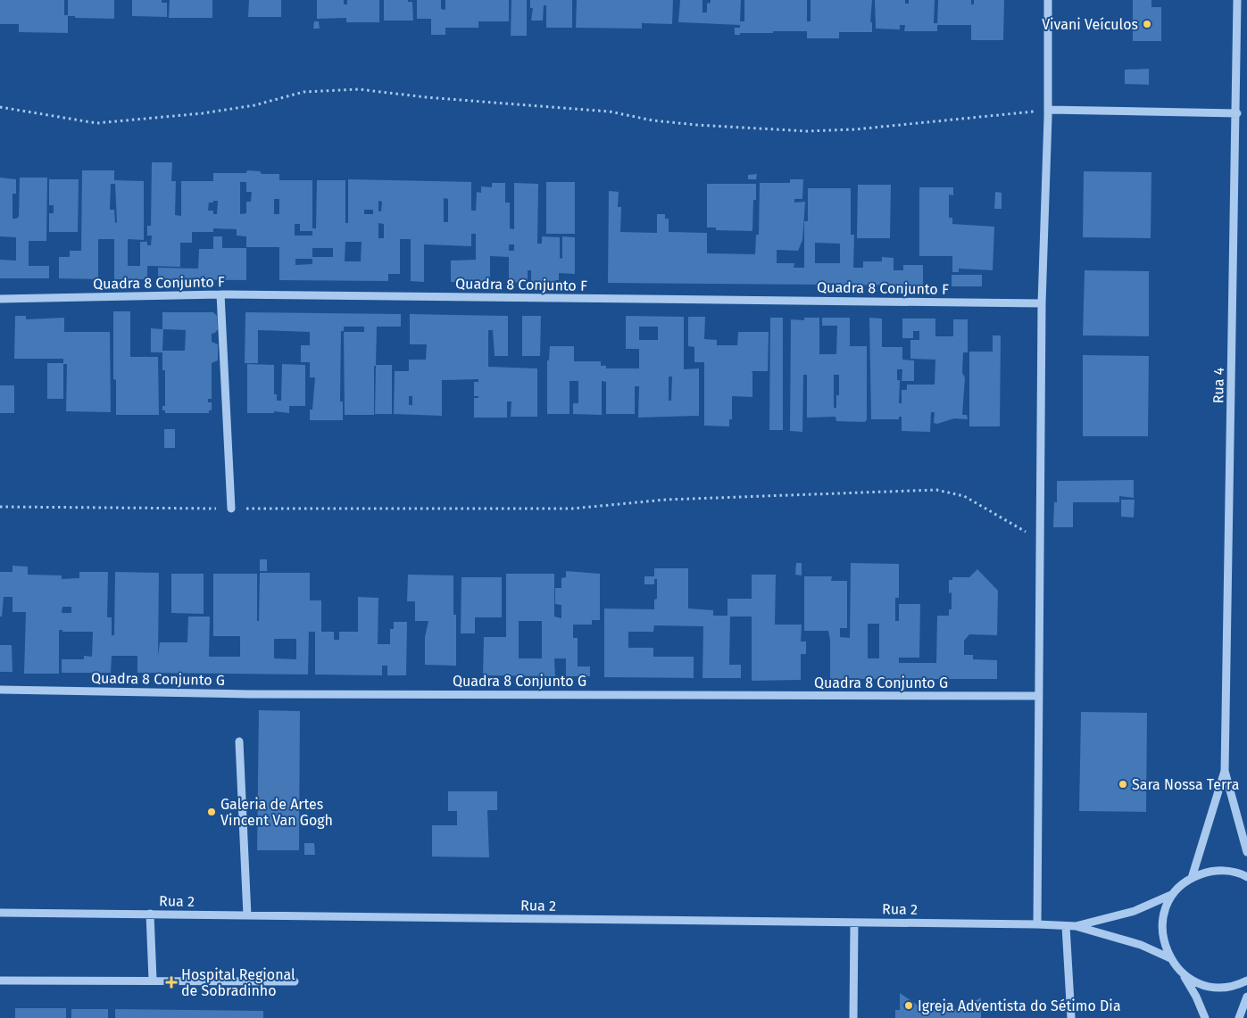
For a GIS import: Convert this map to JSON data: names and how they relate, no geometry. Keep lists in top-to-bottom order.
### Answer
{
  "streets": {
    "street": [
      "Quadra 8 Conjunto F",
      "Rua 4",
      "Quadra 8 Conjunto G",
      "Rua 2"
    ]
  },
  "places": {
    "other": [
      "Vivani Veículos",
      "Sara Nossa Terra",
      "Galeria de Artes Vincent Van Gogh",
      "Igreja Adventista do Sétimo Dia"
    ],
    "health": ["Hospital Regional de Sobradinho"]
  }
}
